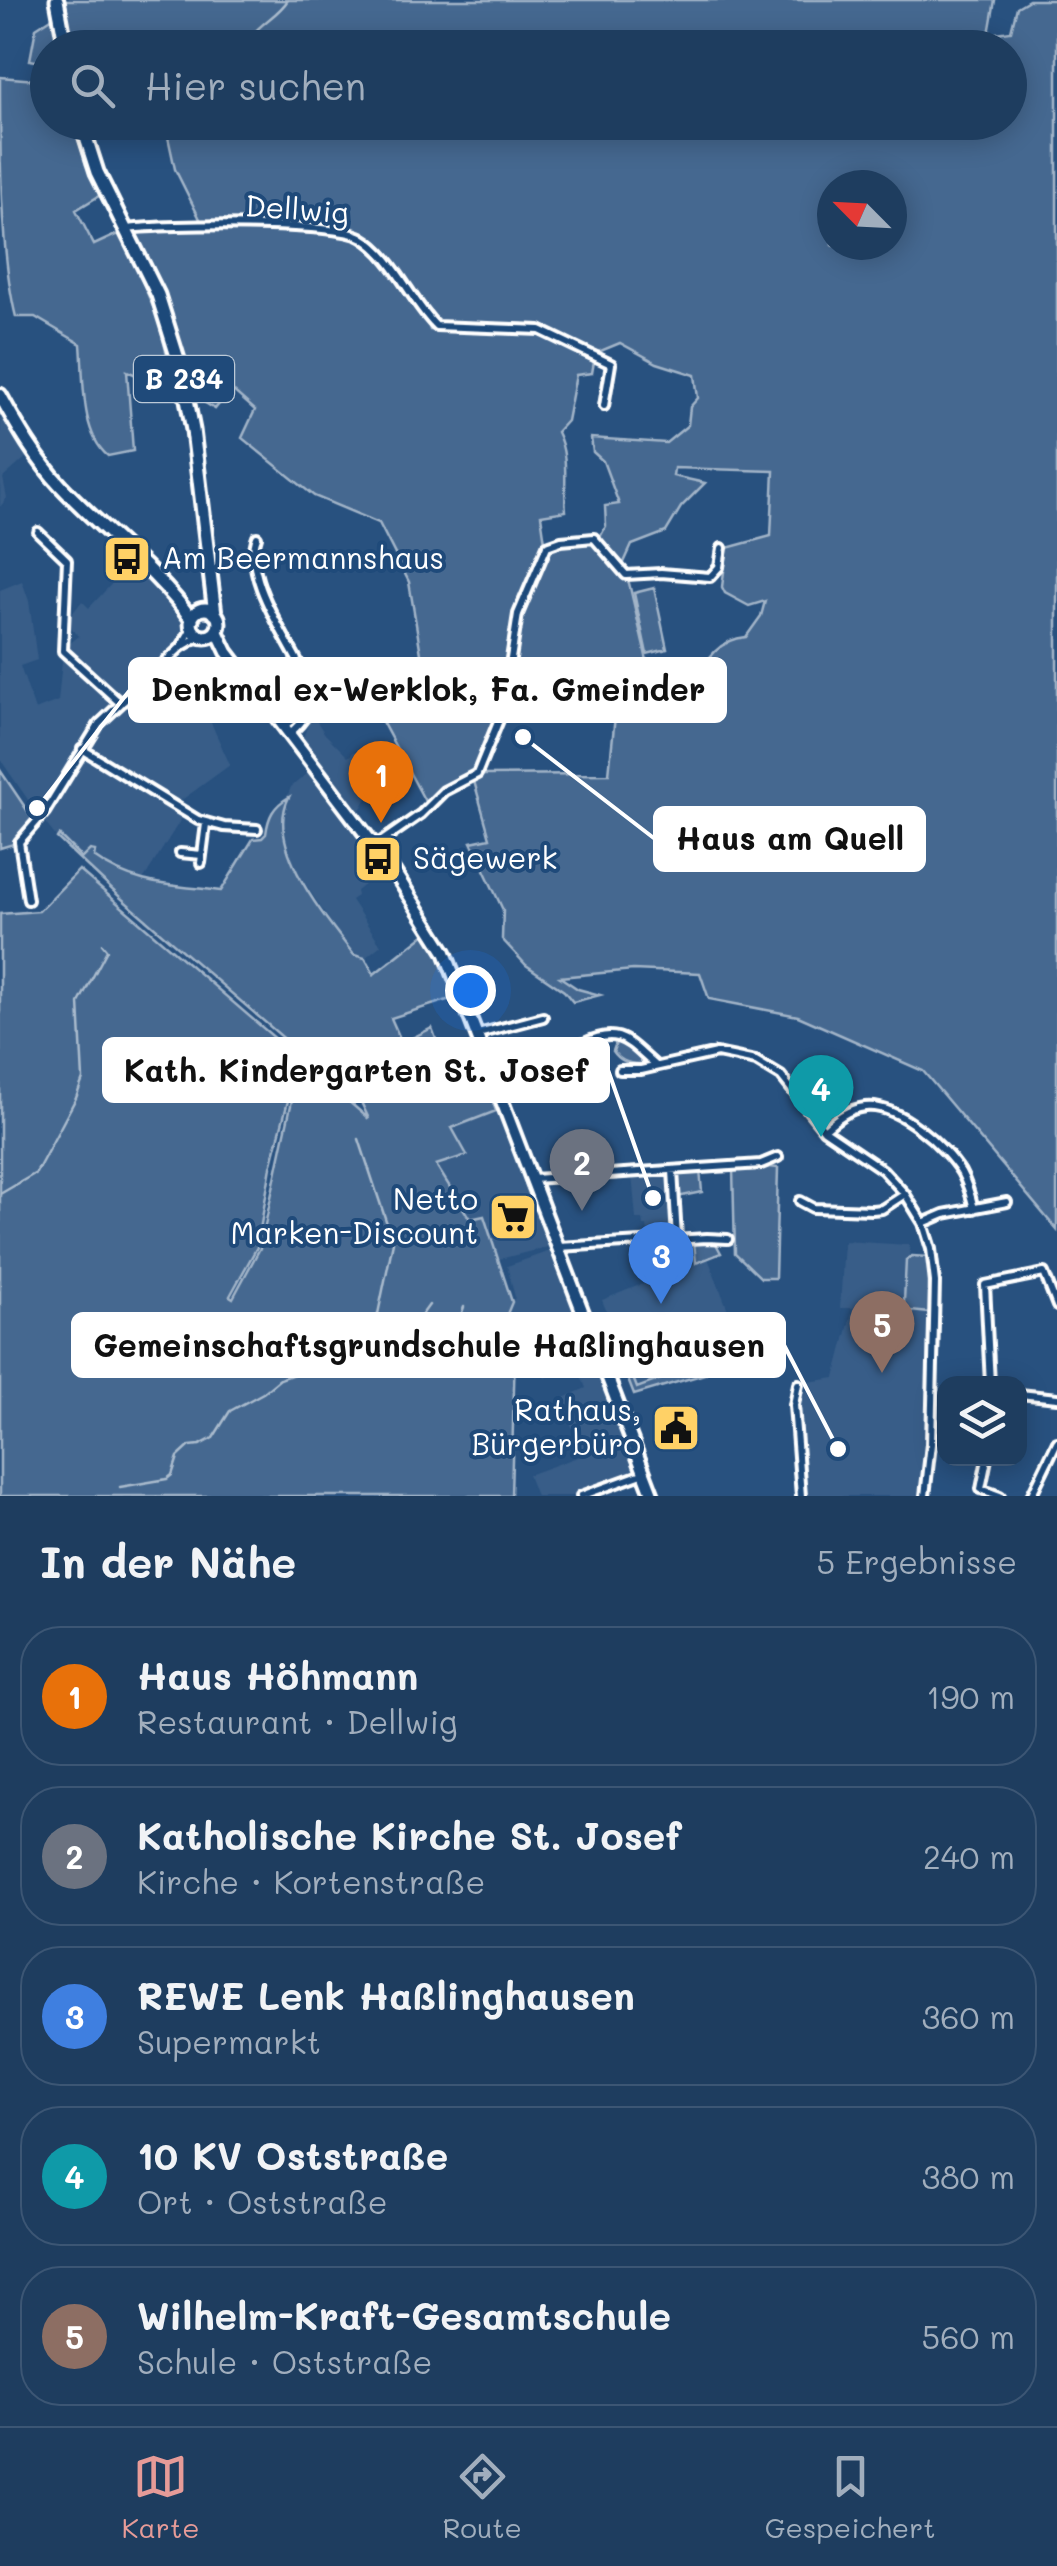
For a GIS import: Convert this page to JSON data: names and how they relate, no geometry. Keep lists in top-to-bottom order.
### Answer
{
  "streets": {
    "main road": ["B 234"],
    "street": ["Dellwig"]
  },
  "crossings": [
    ["Dellwig", "B 234"]
  ],
  "places": {
    "bus stop": ["Am Beermannshaus", "Sägewerk"],
    "other": [
      "Haus am Quell",
      "Denkmal ex-Werklok, Fa. Gmeinder",
      "Kath. Kindergarten St. Josef",
      "Gemeinschaftsgrundschule Haßlinghausen"
    ],
    "supermarket": ["Netto Marken-Discount"],
    "public building": ["Rathaus, Bürgerbüro"]
  },
  "north": "top left",
  "page": {
    "search": "Hier suchen",
    "pins": [
      "1",
      "4",
      "2",
      "3",
      "5"
    ],
    "heading": ["In der Nähe", "5 Ergebnisse"],
    "list": [
      {
        "mark": "1",
        "name": "Haus Höhmann",
        "note": "Restaurant · Dellwig",
        "value": "190 m"
      },
      {
        "mark": "2",
        "name": "Katholische Kirche St. Josef",
        "note": "Kirche · Kortenstraße",
        "value": "240 m"
      },
      {
        "mark": "3",
        "name": "REWE Lenk Haßlinghausen",
        "note": "Supermarkt",
        "value": "360 m"
      },
      {
        "mark": "4",
        "name": "10 KV Oststraße",
        "note": "Ort · Oststraße",
        "value": "380 m"
      },
      {
        "mark": "5",
        "name": "Wilhelm-Kraft-Gesamtschule",
        "note": "Schule · Oststraße",
        "value": "560 m"
      }
    ],
    "nav": ["Karte", "Route", "Gespeichert"]
  }
}
